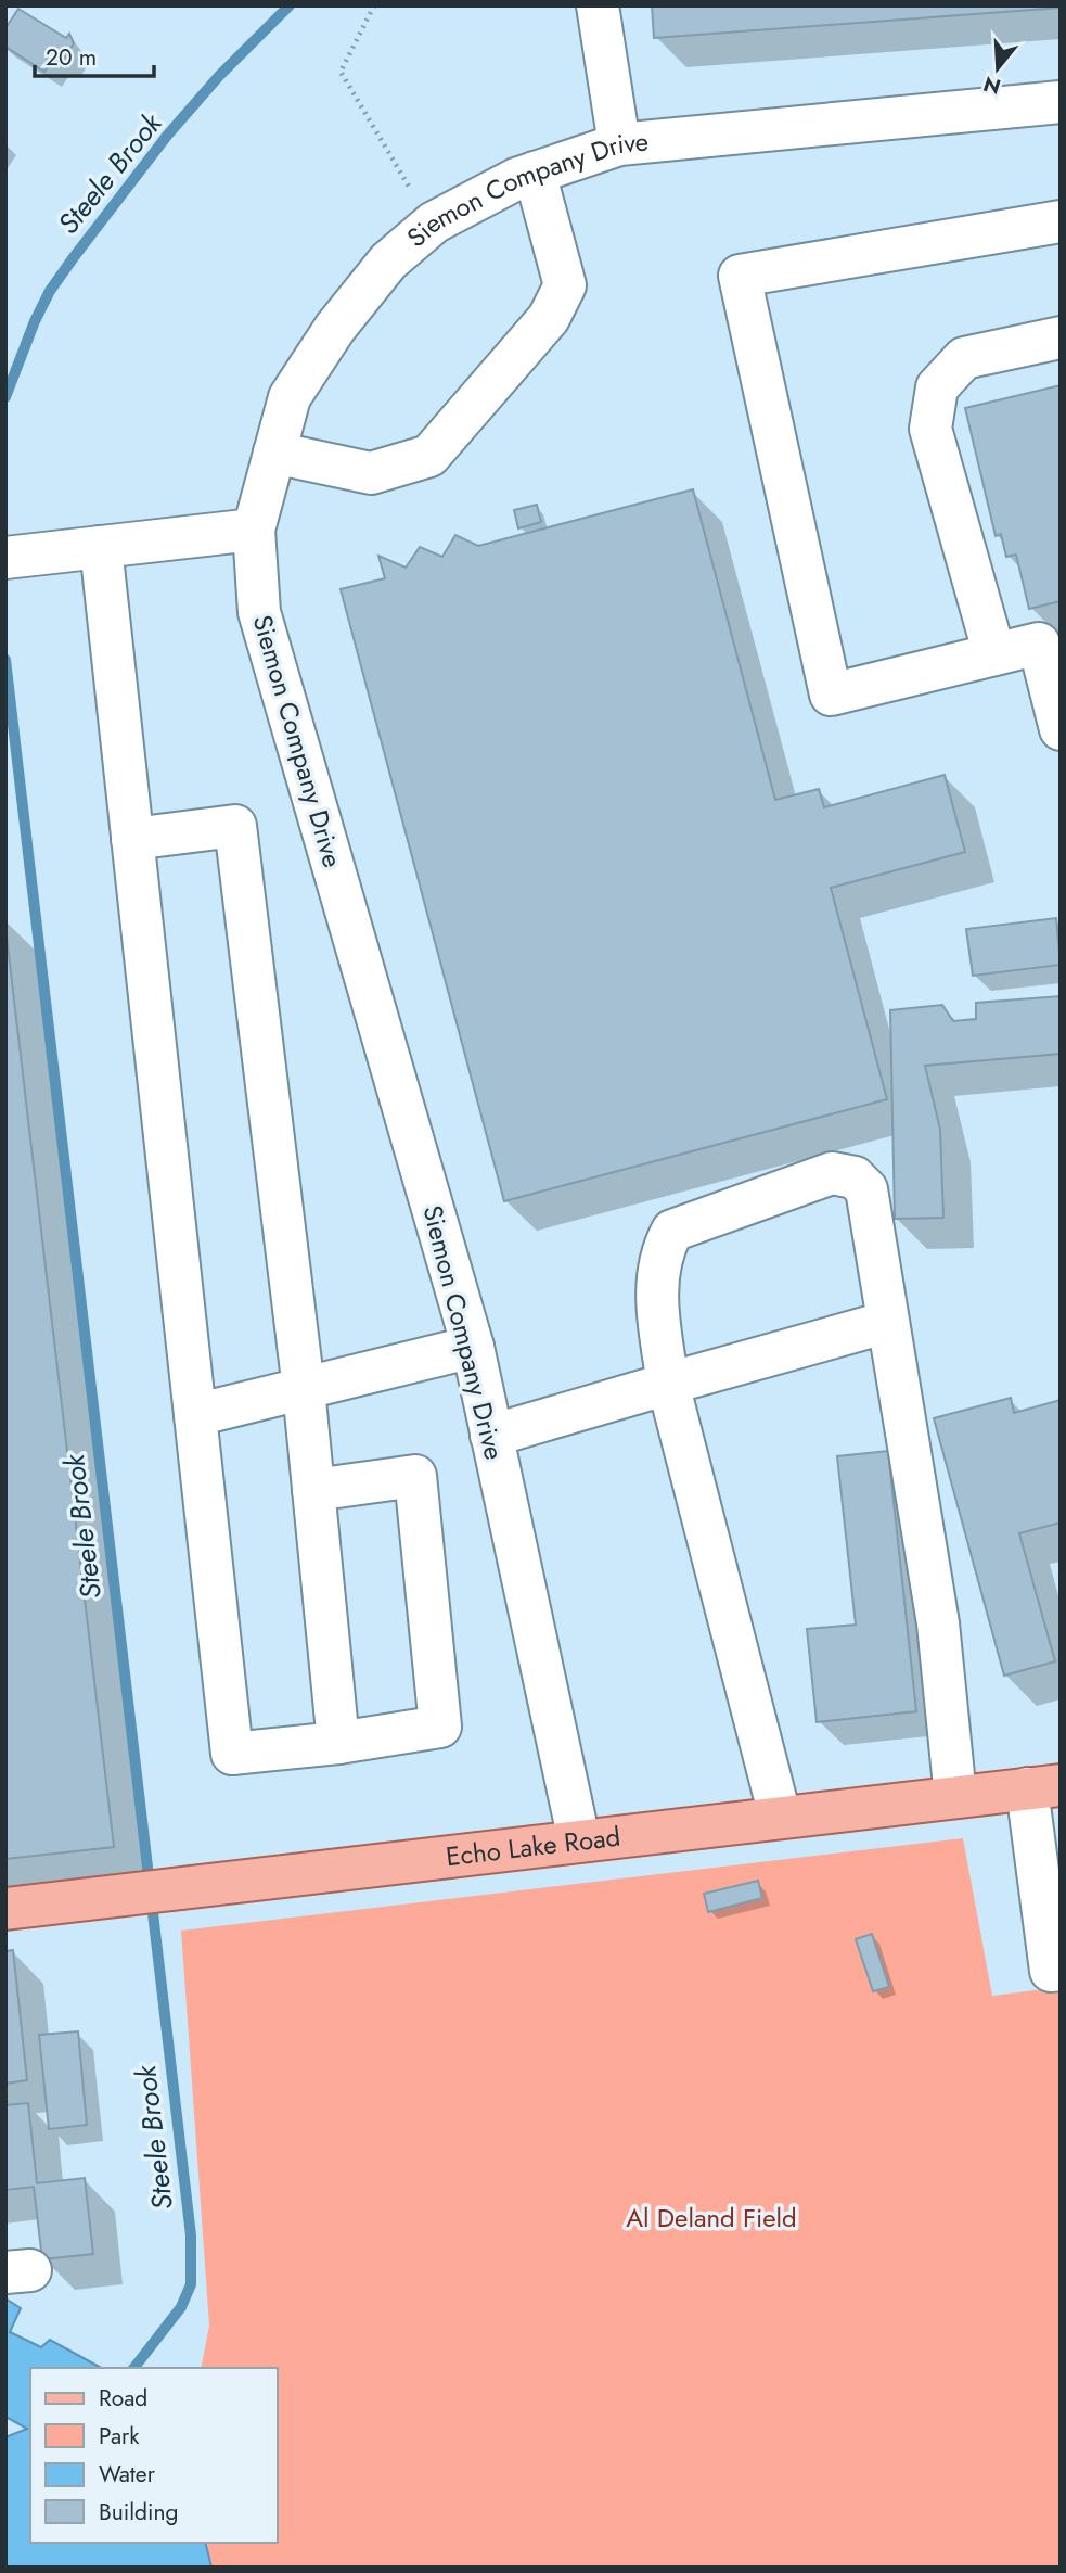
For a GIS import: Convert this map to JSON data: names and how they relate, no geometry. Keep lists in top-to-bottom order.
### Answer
{
  "streets": {
    "main road": ["Echo Lake Road"],
    "street": ["Siemon Company Drive"]
  },
  "crossings": [
    ["Siemon Company Drive", "Echo Lake Road"]
  ],
  "water": ["Steele Brook"],
  "parks": ["Al Deland Field"],
  "legend": [
    "Road",
    "Park",
    "Water",
    "Building"
  ],
  "scale_bar": "20 m",
  "north": "bottom"
}
